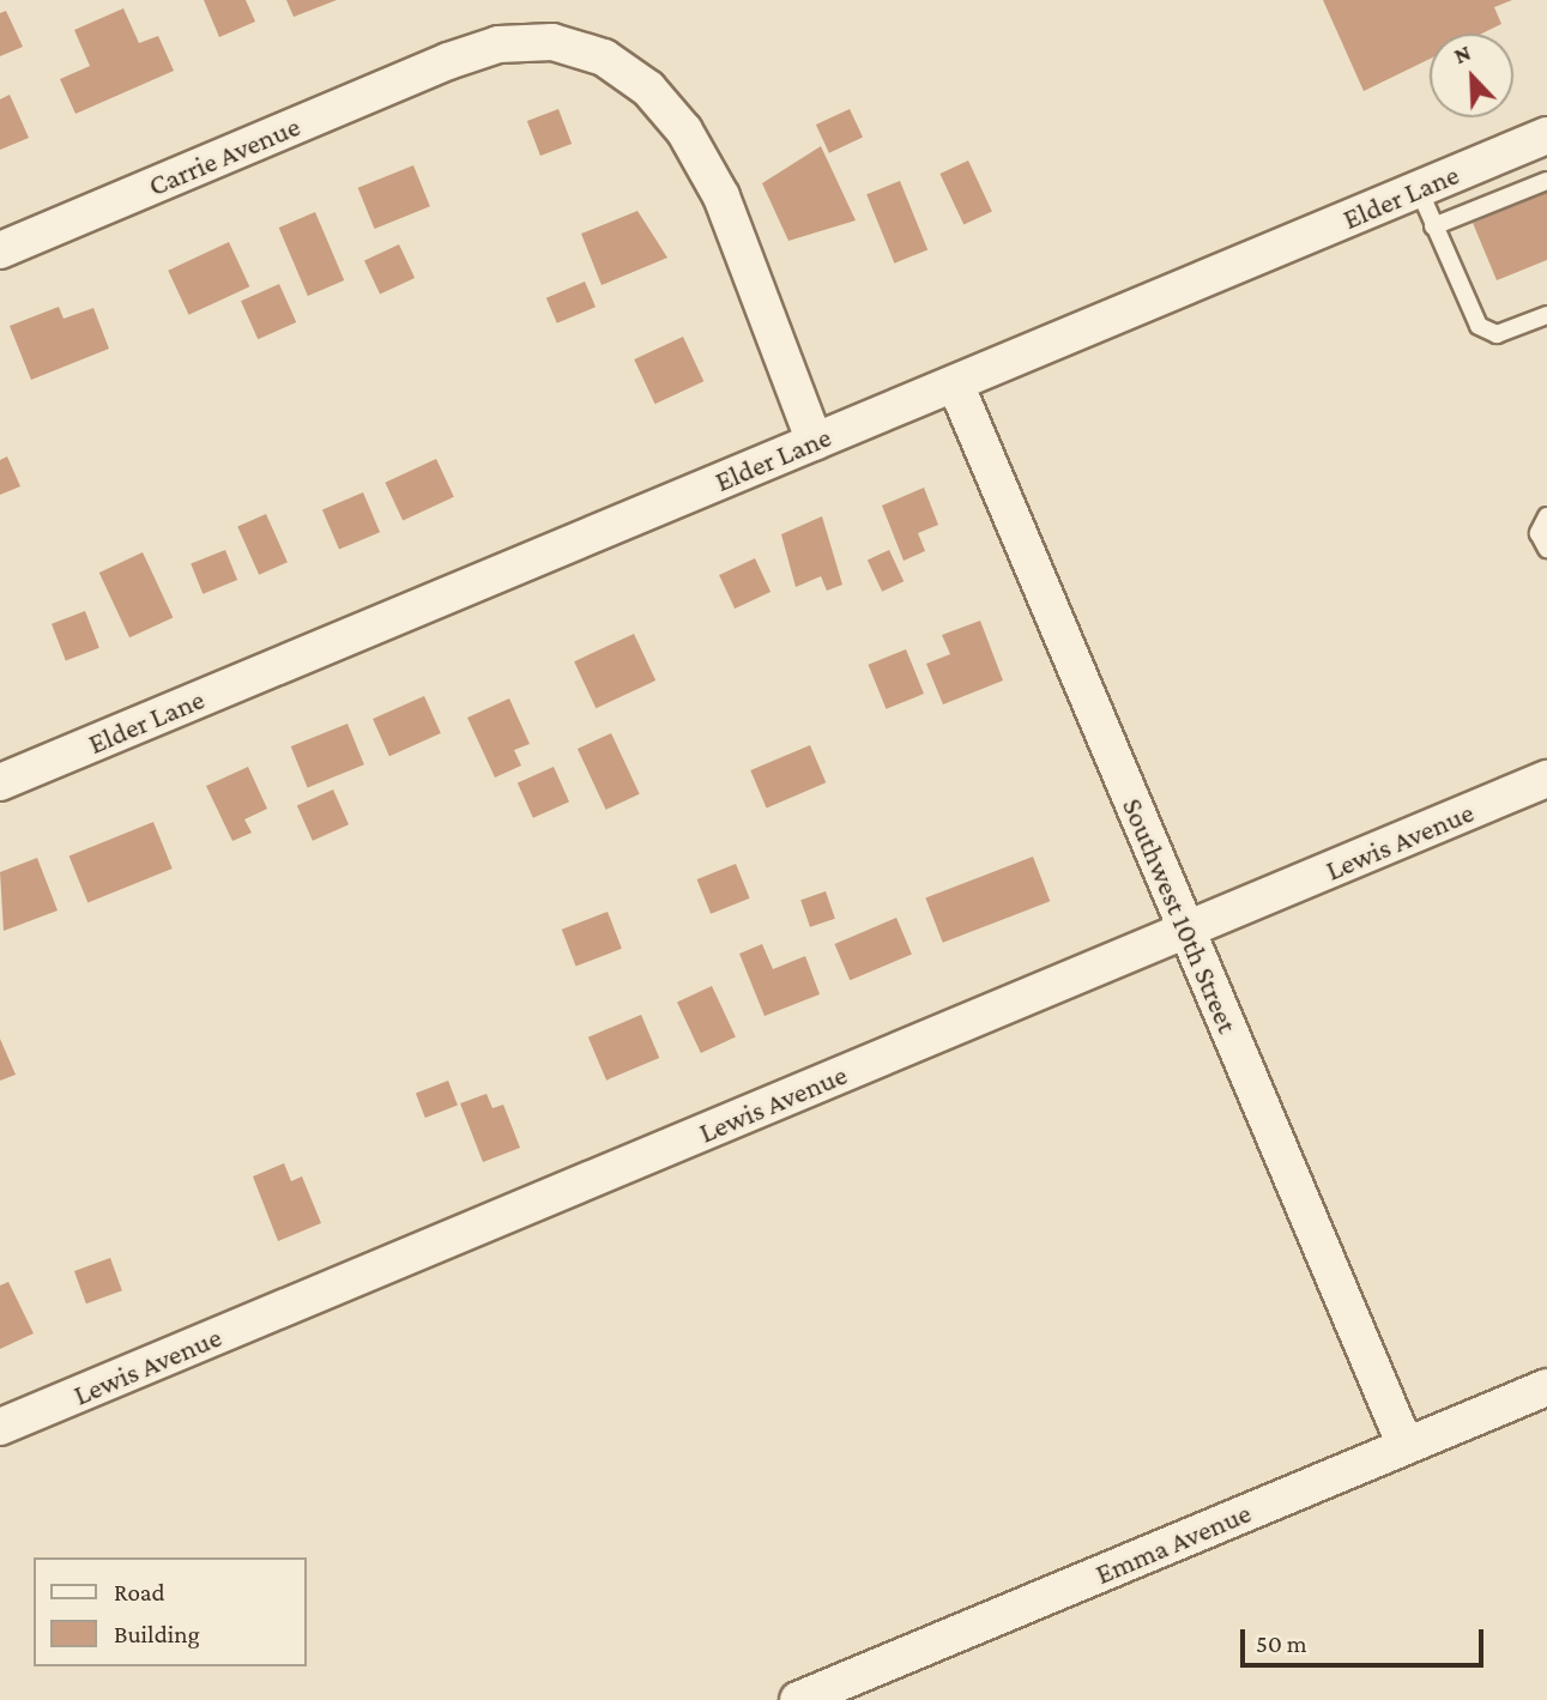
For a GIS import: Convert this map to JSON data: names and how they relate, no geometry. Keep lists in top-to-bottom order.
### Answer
{
  "streets": {
    "street": [
      "Carrie Avenue",
      "Elder Lane",
      "Lewis Avenue",
      "Southwest 10th Street",
      "Emma Avenue"
    ]
  },
  "crossings": [
    ["Carrie Avenue", "Elder Lane"],
    ["Elder Lane", "Southwest 10th Street"],
    ["Lewis Avenue", "Southwest 10th Street"],
    ["Southwest 10th Street", "Emma Avenue"]
  ],
  "legend": ["Road", "Building"],
  "scale_bar": "50 m",
  "north": "top left"
}
